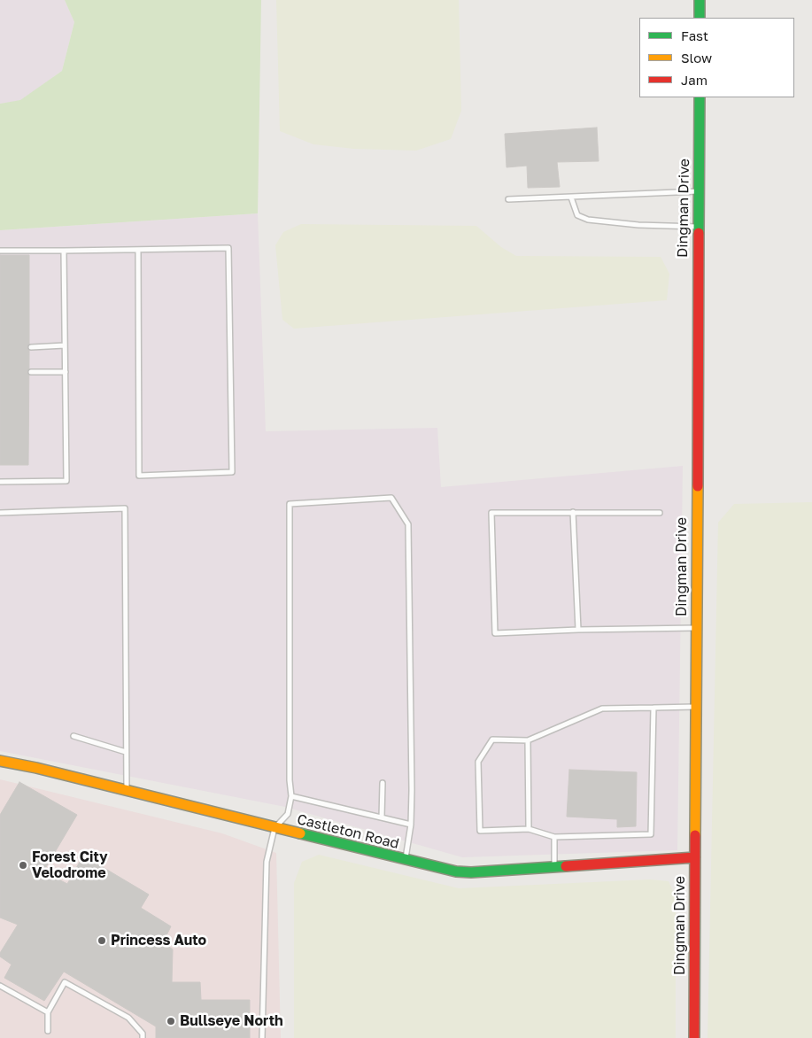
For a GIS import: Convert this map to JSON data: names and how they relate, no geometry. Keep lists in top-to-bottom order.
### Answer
{
  "streets": {
    "main road": ["Dingman Drive", "Castleton Road"]
  },
  "crossings": [
    ["Dingman Drive", "Castleton Road"]
  ],
  "places": ["Forest City Velodrome", "Princess Auto", "Bullseye North"],
  "legend": ["Fast", "Slow", "Jam"]
}
